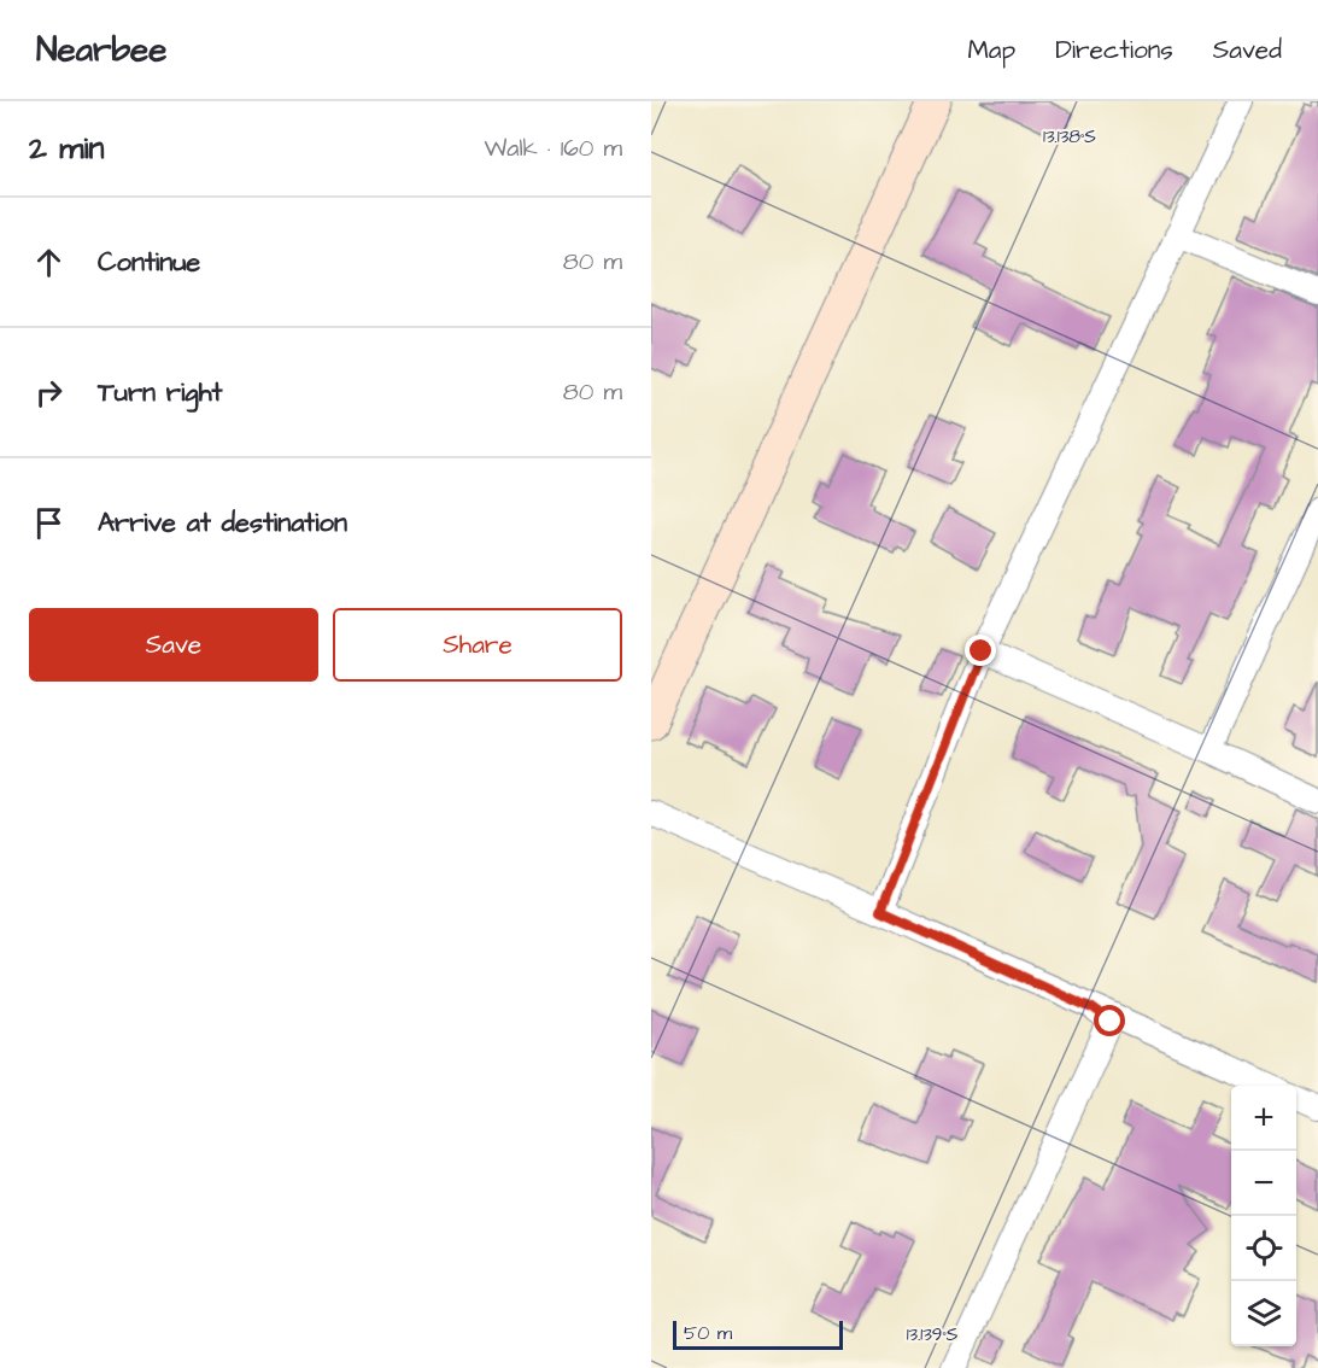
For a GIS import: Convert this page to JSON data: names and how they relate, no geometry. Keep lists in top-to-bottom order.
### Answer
{
  "scale_bar": "50 m",
  "page": {
    "header": "Nearbee",
    "nav": ["Map", "Directions", "Saved"],
    "heading": ["2 min", "Walk · 160 m"],
    "list": [
      ["Continue", "80 m"],
      ["Turn right", "80 m"],
      "Arrive at destination"
    ],
    "buttons": ["Save", "Share"],
    "map_buttons": ["+", "−"],
    "scale": "50 m"
  },
  "coordinates": ["13.138°S", "13.139°S"]
}
